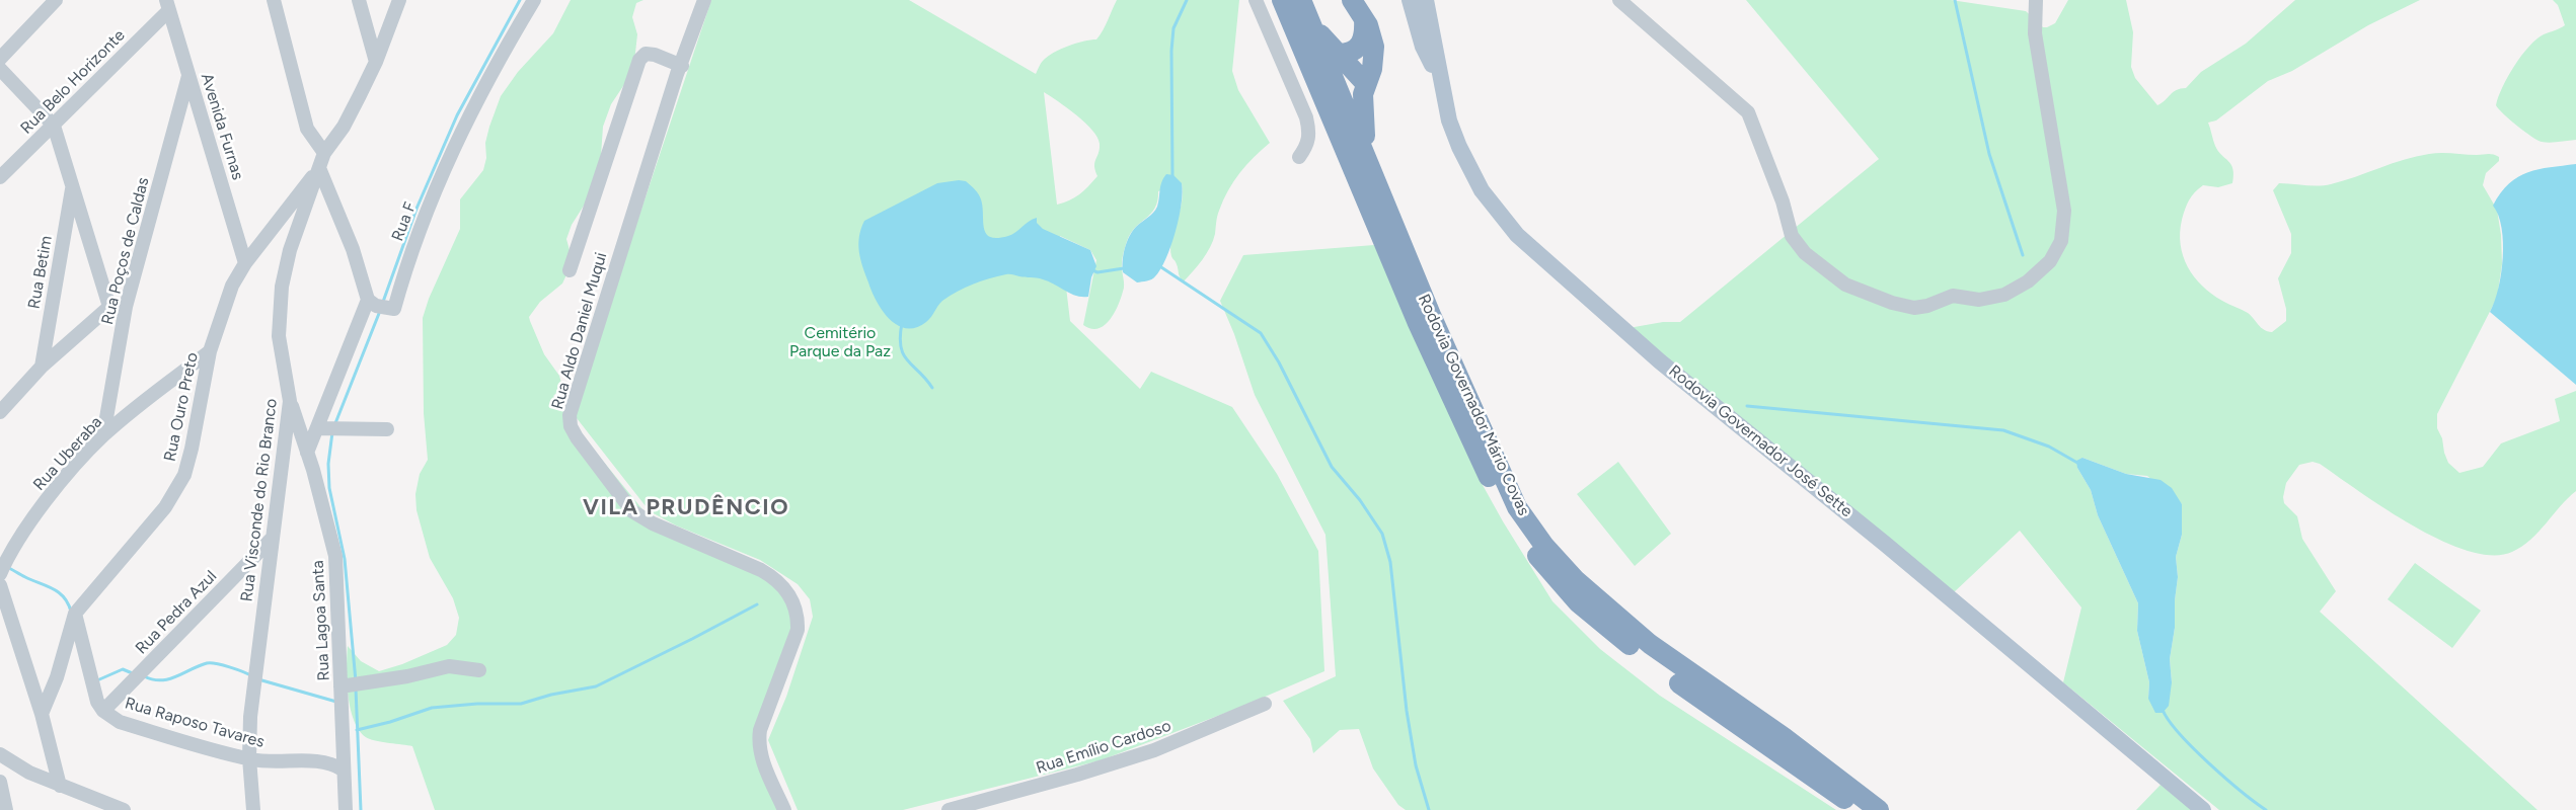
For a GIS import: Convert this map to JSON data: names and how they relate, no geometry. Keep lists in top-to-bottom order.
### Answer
{
  "streets": {
    "highway": ["Rodovia Governador Mário Covas"],
    "main road": ["Rodovia Governador José Sette"],
    "street": [
      "Rua Belo Horizonte",
      "Avenida Furnas",
      "Rua F",
      "Rua Poços de Caldas",
      "Rua Betim",
      "Rua Aldo Daniel Muqui",
      "Rua Ouro Preto",
      "Rua Uberaba",
      "Rua Visconde do Rio Branco",
      "Rua Pedra Azul",
      "Rua Lagoa Santa",
      "Rua Raposo Tavares",
      "Rua Emílio Cardoso"
    ]
  },
  "crossings": [
    ["Rua Belo Horizonte", "Avenida Furnas"],
    ["Avenida Furnas", "Rua Poços de Caldas"],
    ["Avenida Furnas", "Rua Ouro Preto"],
    ["Rua Poços de Caldas", "Rua Uberaba"],
    ["Rua Ouro Preto", "Rua Uberaba"],
    ["Rua Ouro Preto", "Rua Visconde do Rio Branco"],
    ["Rua Ouro Preto", "Rua Raposo Tavares"],
    ["Rua Visconde do Rio Branco", "Rua Pedra Azul"],
    ["Rua Visconde do Rio Branco", "Rua Lagoa Santa"],
    ["Rua Visconde do Rio Branco", "Rua Raposo Tavares"],
    ["Rua Pedra Azul", "Rua Raposo Tavares"],
    ["Rua Lagoa Santa", "Rua Raposo Tavares"]
  ],
  "districts": ["VILA PRUDÊNCIO"],
  "parks": ["Cemitério Parque da Paz"]
}
